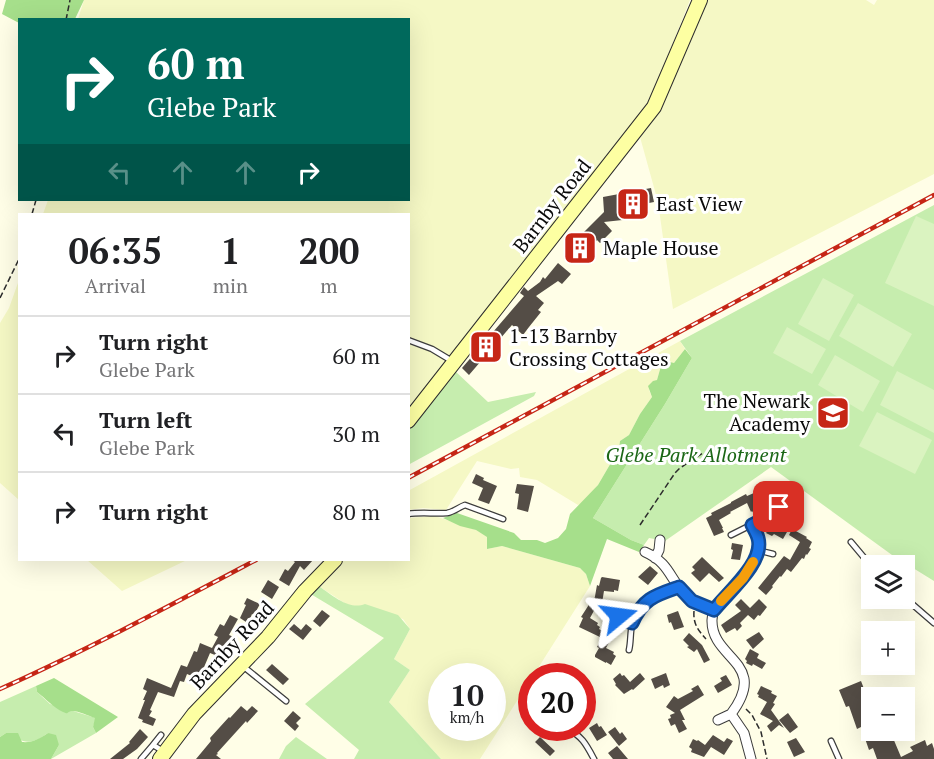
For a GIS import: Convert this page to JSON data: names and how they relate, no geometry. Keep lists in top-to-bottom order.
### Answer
{
  "streets": {
    "street": ["Barnby Road"]
  },
  "parks": ["Glebe Park Allotment"],
  "places": {
    "building": ["East View", "Maple House", "1-13 Barnby Crossing Cottages"],
    "school or university": ["The Newark Academy"]
  },
  "page": {
    "turn": ["60 m", "Glebe Park"],
    "eta": [
      "06:35",
      "Arrival",
      "1",
      "min",
      "200",
      "m"
    ],
    "list": [
      {
        "name": "Turn right",
        "note": "Glebe Park",
        "value": "60 m"
      },
      {
        "name": "Turn left",
        "note": "Glebe Park",
        "value": "30 m"
      },
      {
        "name": "Turn right",
        "value": "80 m"
      }
    ],
    "map_buttons": ["+", "−"],
    "speed": "10 km/h",
    "limit": "20"
  }
}
